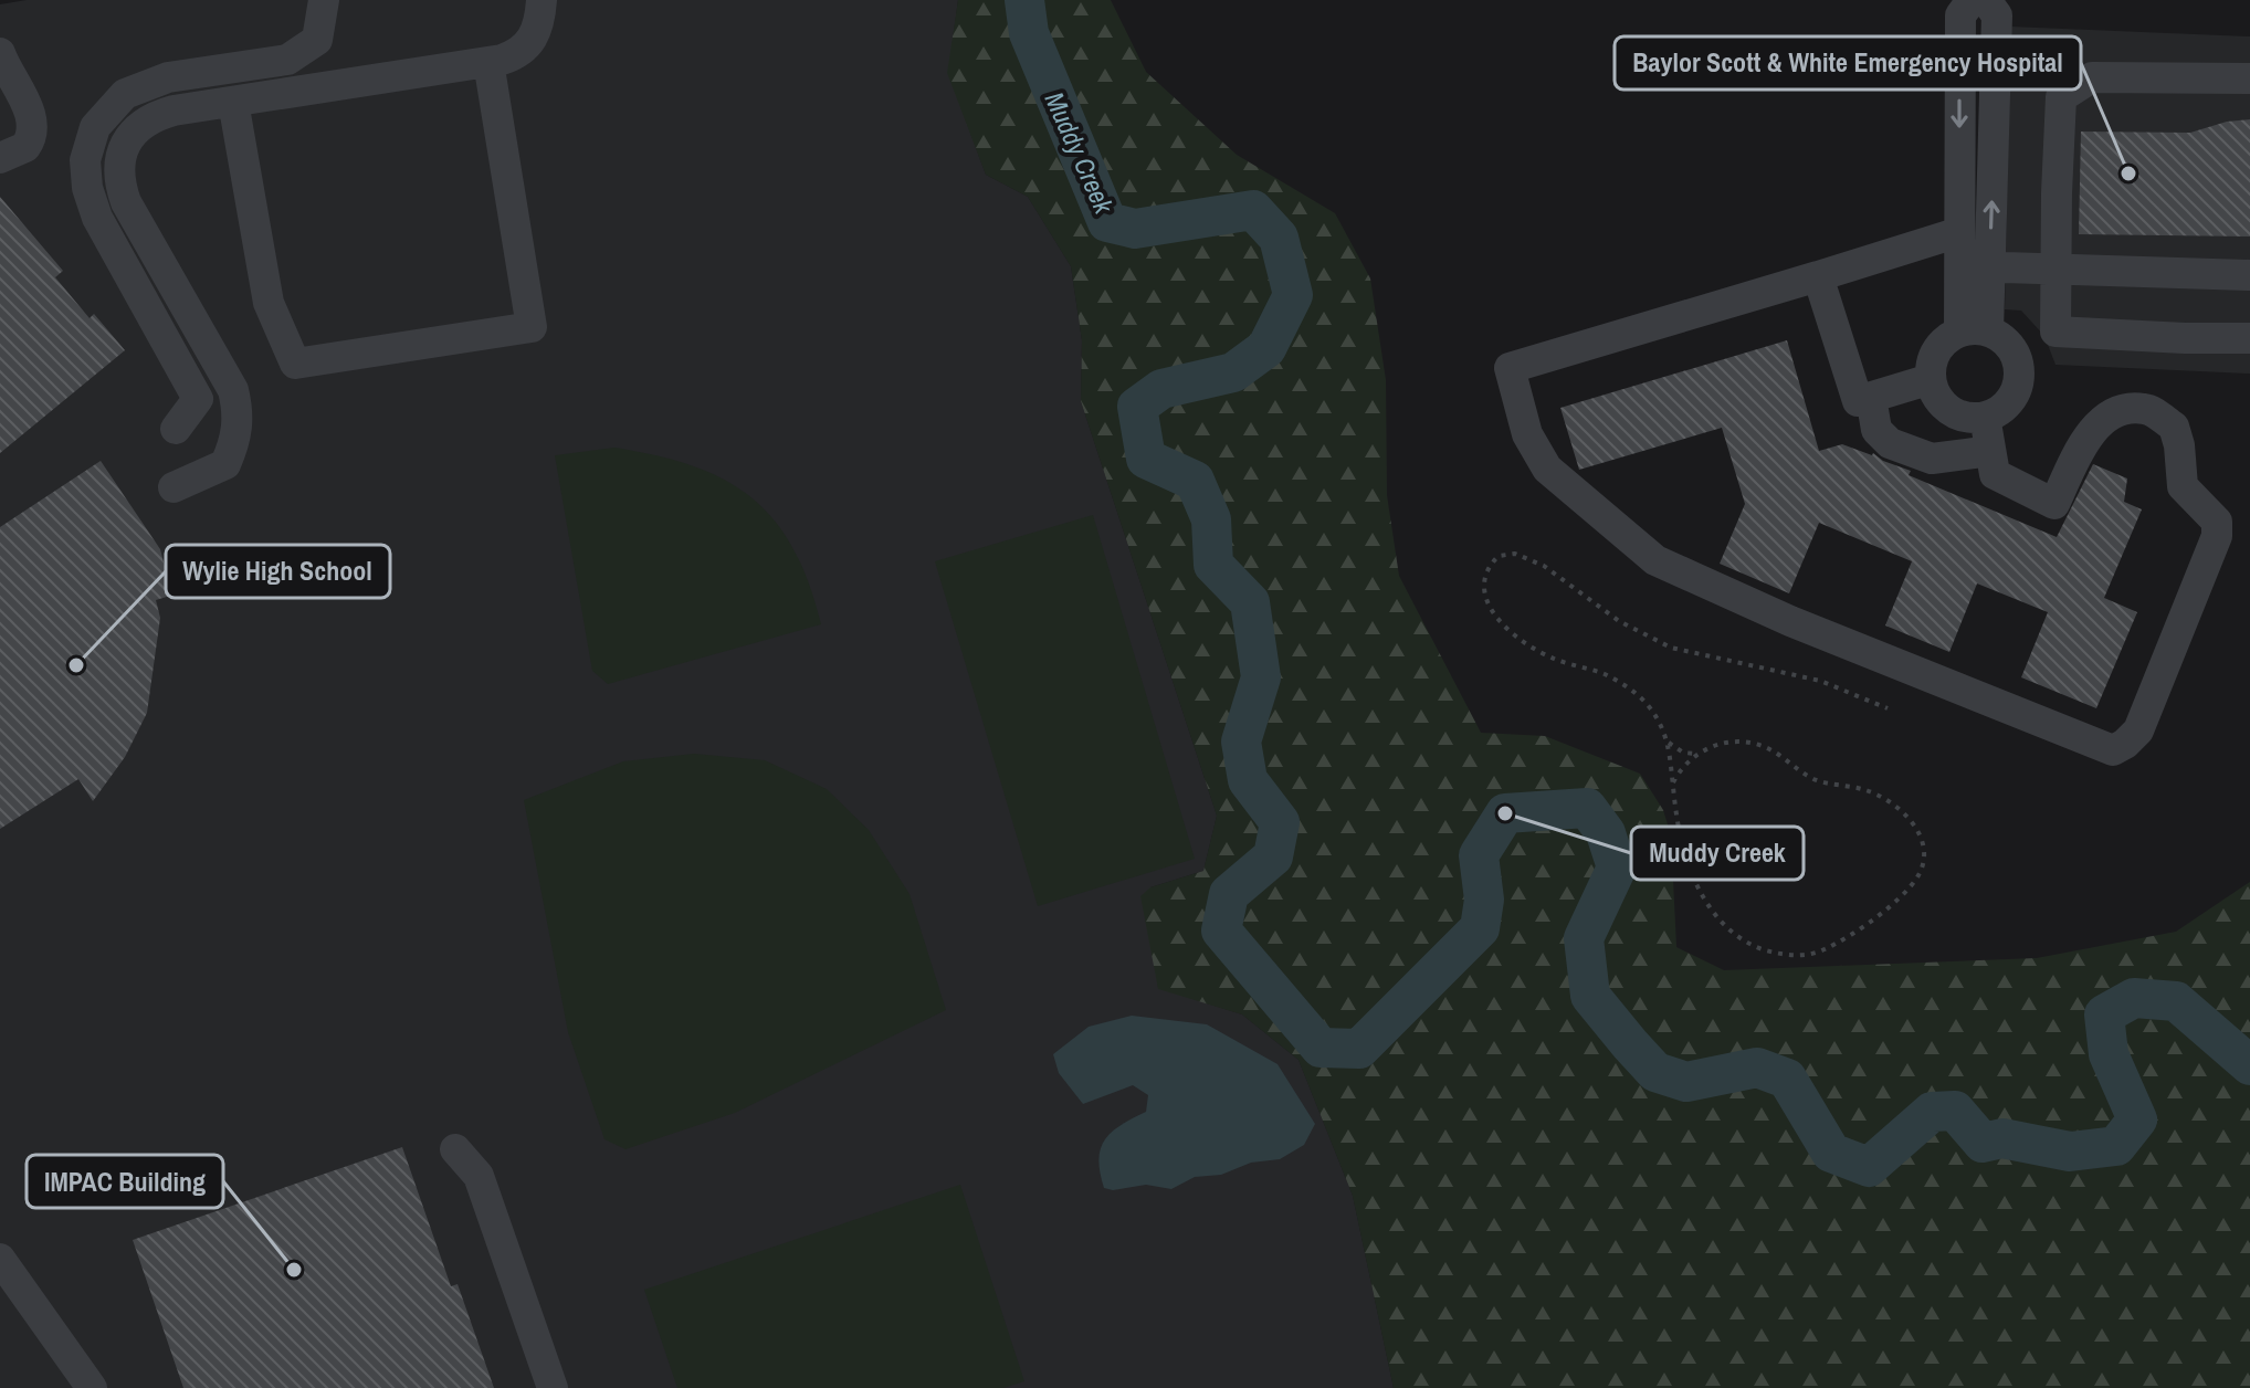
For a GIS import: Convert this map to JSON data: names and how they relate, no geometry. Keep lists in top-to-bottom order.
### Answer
{
  "water": ["Muddy Creek"],
  "places": [
    "Baylor Scott & White Emergency Hospital",
    "Wylie High School",
    "Muddy Creek",
    "IMPAC Building"
  ]
}
